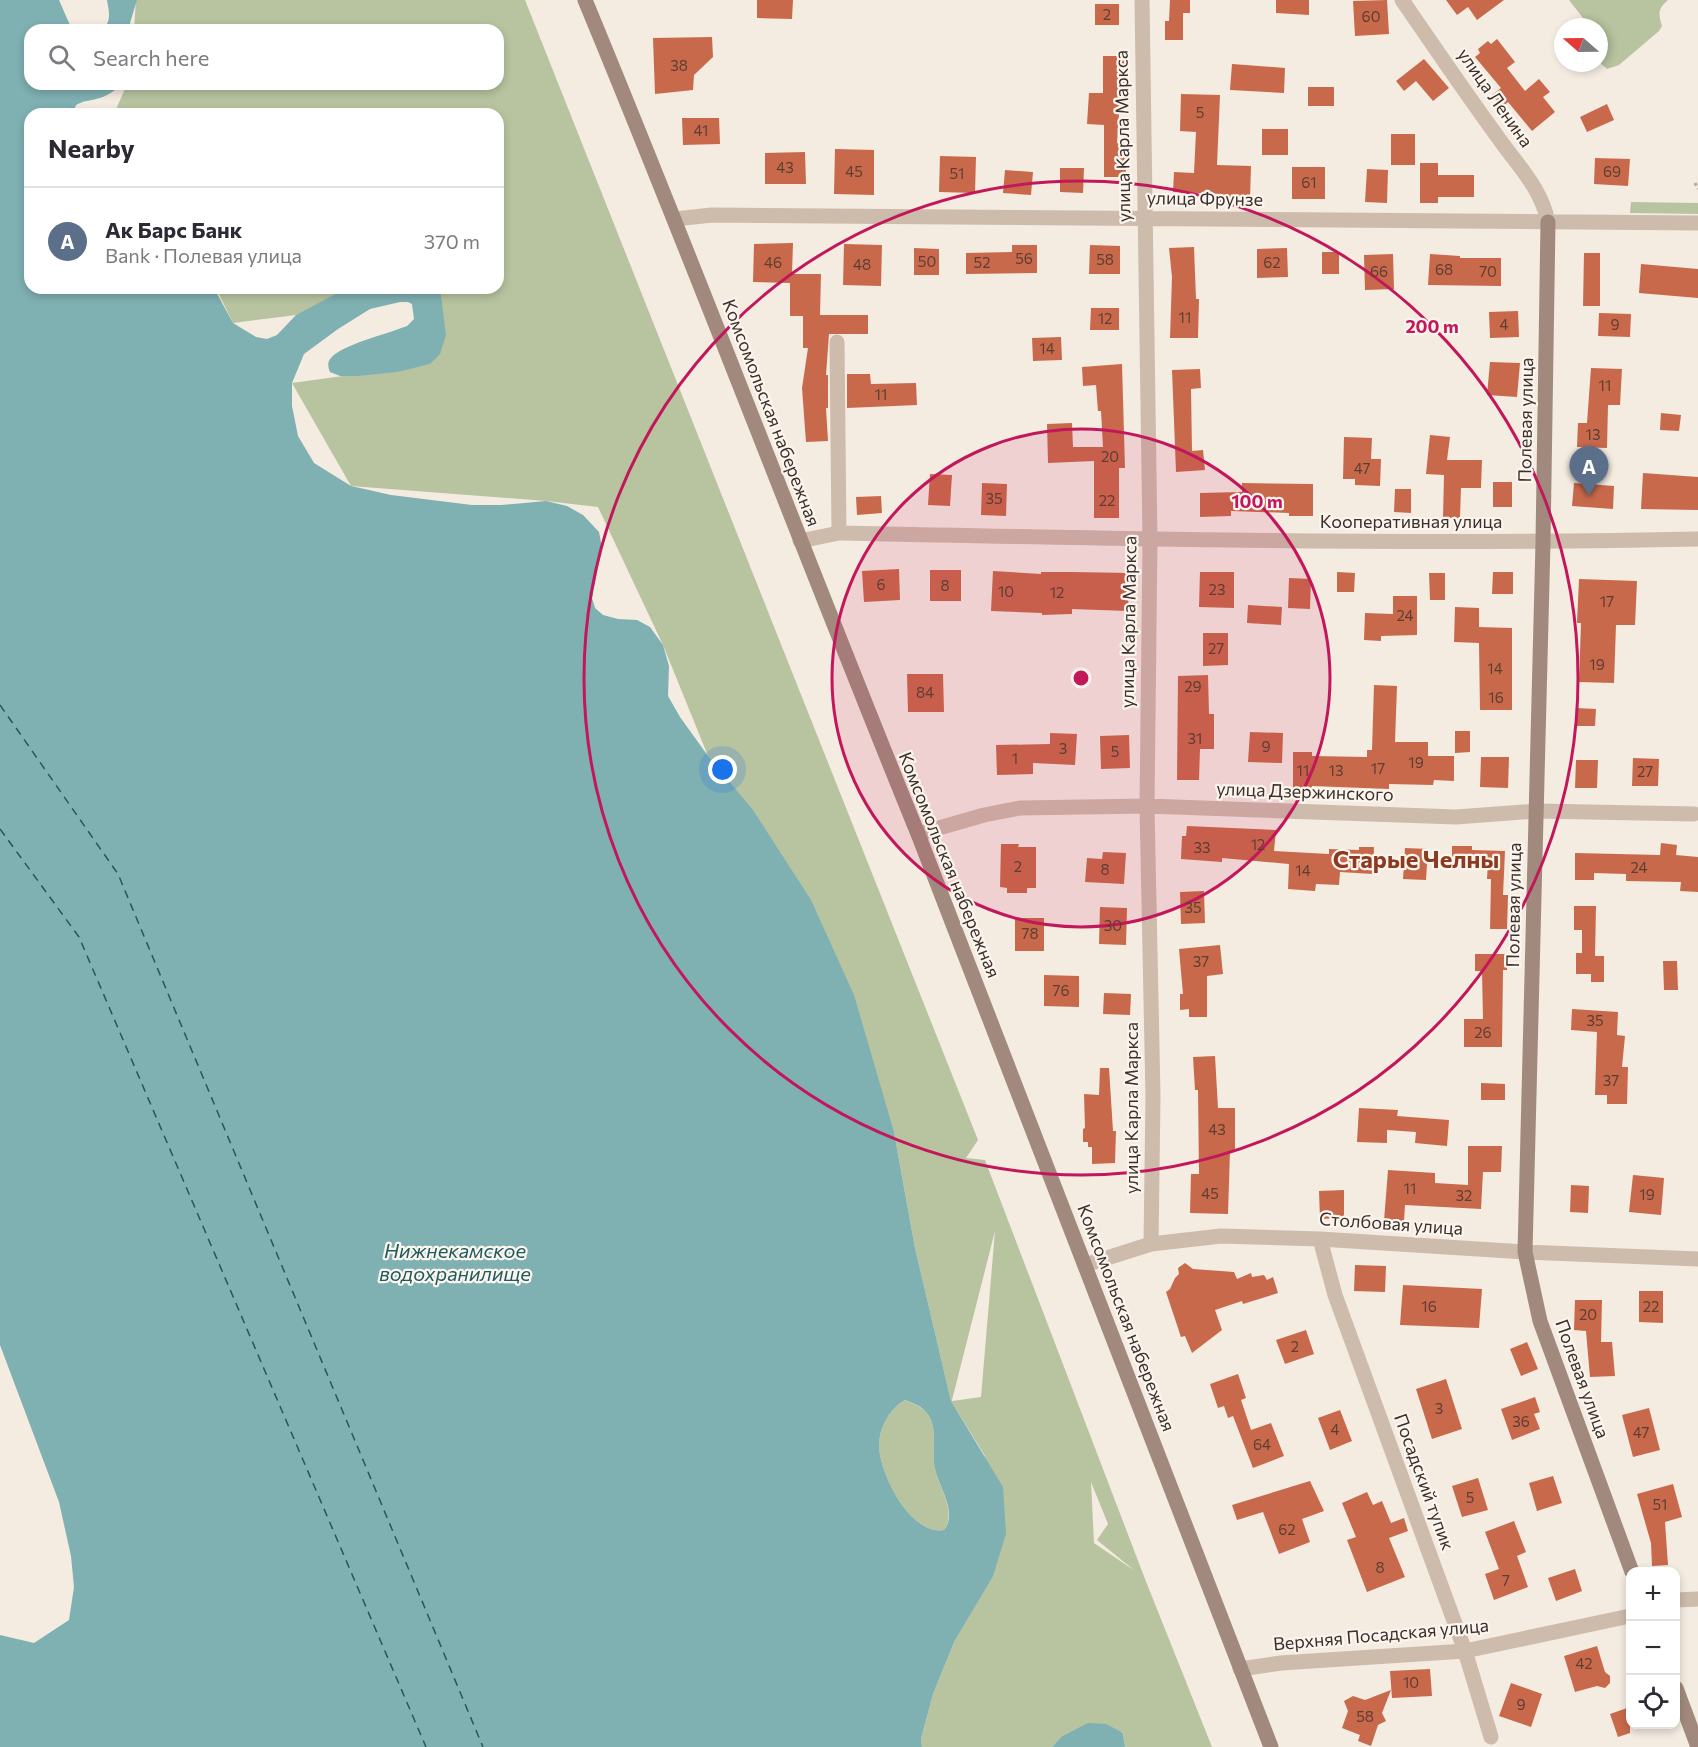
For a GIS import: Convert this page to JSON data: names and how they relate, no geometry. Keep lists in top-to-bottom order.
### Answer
{
  "streets": {
    "street": [
      "улица Ленина",
      "улица Карла Маркса",
      "улица Фрунзе",
      "Комсомольская набережная",
      "Полевая улица",
      "Кооперативная улица",
      "улица Дзержинского",
      "Столбовая улица",
      "Посадский тупик",
      "Верхняя Посадская улица"
    ]
  },
  "crossings": [
    ["улица Ленина", "улица Фрунзе"],
    ["улица Ленина", "Полевая улица"],
    ["улица Карла Маркса", "улица Фрунзе"],
    ["улица Карла Маркса", "Кооперативная улица"],
    ["улица Карла Маркса", "улица Дзержинского"],
    ["улица Карла Маркса", "Столбовая улица"],
    ["улица Фрунзе", "Комсомольская набережная"],
    ["улица Фрунзе", "Полевая улица"],
    ["Комсомольская набережная", "Кооперативная улица"],
    ["Комсомольская набережная", "улица Дзержинского"],
    ["Комсомольская набережная", "Столбовая улица"],
    ["Комсомольская набережная", "Верхняя Посадская улица"],
    ["Полевая улица", "Кооперативная улица"],
    ["Полевая улица", "улица Дзержинского"],
    ["Полевая улица", "Столбовая улица"],
    ["Столбовая улица", "Посадский тупик"],
    ["Посадский тупик", "Верхняя Посадская улица"]
  ],
  "districts": ["Старые Челны"],
  "water": ["Нижнекамское водохранилище"],
  "house_numbers": [
    "2",
    "60",
    "38",
    "5",
    "41",
    "43",
    "45",
    "69",
    "51",
    "61",
    "56",
    "58",
    "50",
    "46",
    "52",
    "62",
    "48",
    "68",
    "66",
    "70",
    "11",
    "12",
    "4",
    "9",
    "14",
    "11",
    "11",
    "13",
    "20",
    "47",
    "35",
    "22",
    "6",
    "8",
    "23",
    "10",
    "12",
    "17",
    "24",
    "27",
    "19",
    "14",
    "29",
    "84",
    "16",
    "31",
    "9",
    "3",
    "5",
    "1",
    "19",
    "17",
    "11",
    "13",
    "27",
    "12",
    "33",
    "2",
    "24",
    "8",
    "14",
    "35",
    "30",
    "78",
    "37",
    "76",
    "35",
    "26",
    "37",
    "43",
    "11",
    "45",
    "19",
    "32",
    "16",
    "22",
    "20",
    "2",
    "3",
    "36",
    "4",
    "47",
    "64",
    "5",
    "51",
    "62",
    "8",
    "7",
    "42",
    "10",
    "9",
    "58"
  ],
  "north": "left",
  "page": {
    "search": "Search here",
    "heading": "Nearby",
    "list": [
      {
        "mark": "A",
        "name": "Ак Барс Банк",
        "note": "Bank · Полевая улица",
        "value": "370 m"
      }
    ],
    "pins": "A",
    "map_buttons": ["+", "−"]
  },
  "rings": ["200 m", "100 m"]
}
